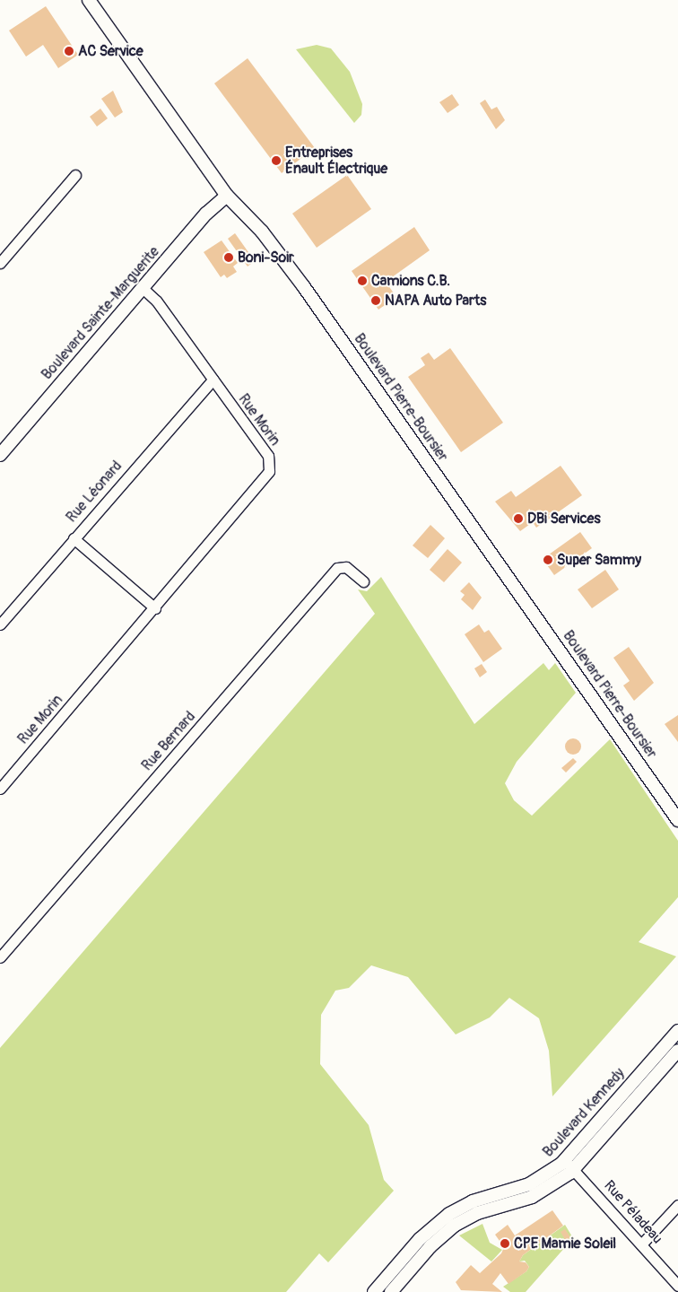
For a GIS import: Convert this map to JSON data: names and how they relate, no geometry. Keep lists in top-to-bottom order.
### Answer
{
  "streets": {
    "street": [
      "Boulevard Sainte-Marguerite",
      "Boulevard Pierre-Boursier",
      "Rue Morin",
      "Rue Léonard",
      "Rue Bernard",
      "Boulevard Kennedy",
      "Rue Péladeau"
    ]
  },
  "crossings": [
    ["Boulevard Sainte-Marguerite", "Boulevard Pierre-Boursier"],
    ["Boulevard Sainte-Marguerite", "Rue Morin"],
    ["Rue Morin", "Rue Léonard"],
    ["Boulevard Kennedy", "Rue Péladeau"]
  ],
  "places": [
    "AC Service",
    "Entreprises Énault Électrique",
    "Boni-Soir",
    "Camions C.B.",
    "NAPA Auto Parts",
    "DBi Services",
    "Super Sammy",
    "CPE Mamie Soleil"
  ]
}
